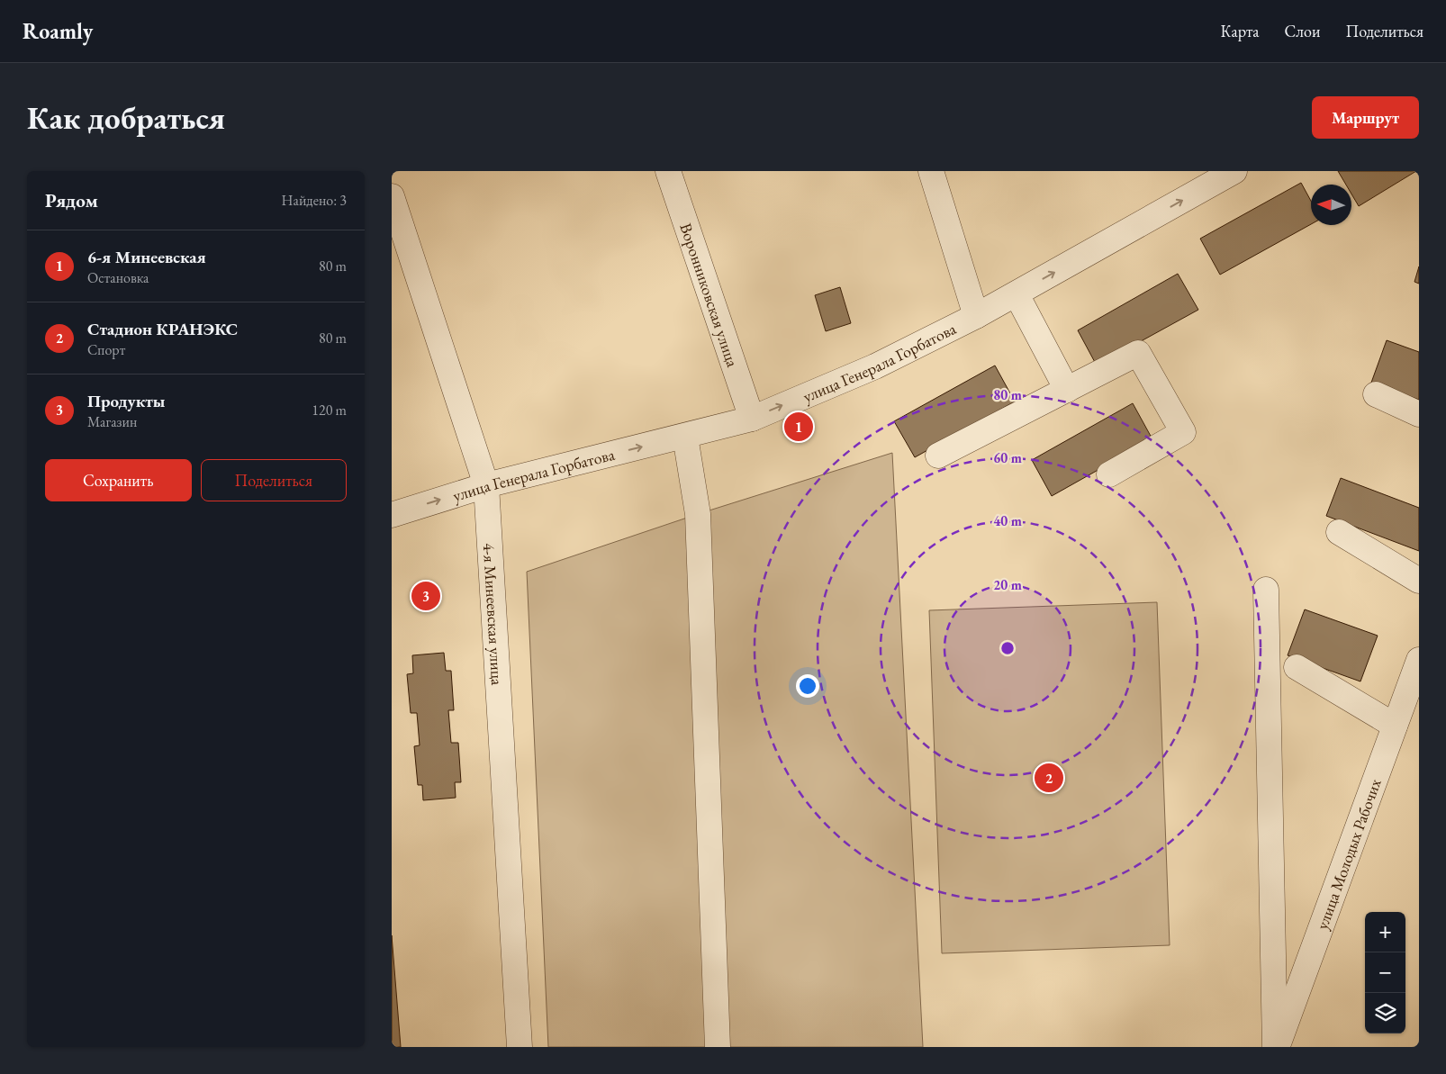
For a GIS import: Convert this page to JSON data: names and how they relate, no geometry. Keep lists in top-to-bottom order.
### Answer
{
  "streets": {
    "street": [
      "Воронниковская улица",
      "улица Генерала Горбатова",
      "4-я Минеевская улица",
      "улица Молодых Рабочих"
    ]
  },
  "crossings": [
    ["Воронниковская улица", "улица Генерала Горбатова"],
    ["улица Генерала Горбатова", "4-я Минеевская улица"]
  ],
  "one_way": ["улица Генерала Горбатова"],
  "north": "left",
  "page": {
    "header": "Roamly",
    "nav": ["Карта", "Слои", "Поделиться"],
    "buttons": [
      "Маршрут",
      ["Сохранить", "Поделиться"]
    ],
    "title": "Как добраться",
    "heading": ["Рядом", "Найдено: 3"],
    "list": [
      {
        "mark": "1",
        "name": "6-я Минеевская",
        "note": "Остановка",
        "value": "80 m"
      },
      {
        "mark": "2",
        "name": "Стадион КРАНЭКС",
        "note": "Спорт",
        "value": "80 m"
      },
      {
        "mark": "3",
        "name": "Продукты",
        "note": "Магазин",
        "value": "120 m"
      }
    ],
    "pins": ["1", "3", "2"],
    "map_buttons": ["+", "−"]
  },
  "rings": [
    "80 m",
    "60 m",
    "40 m",
    "20 m"
  ]
}
